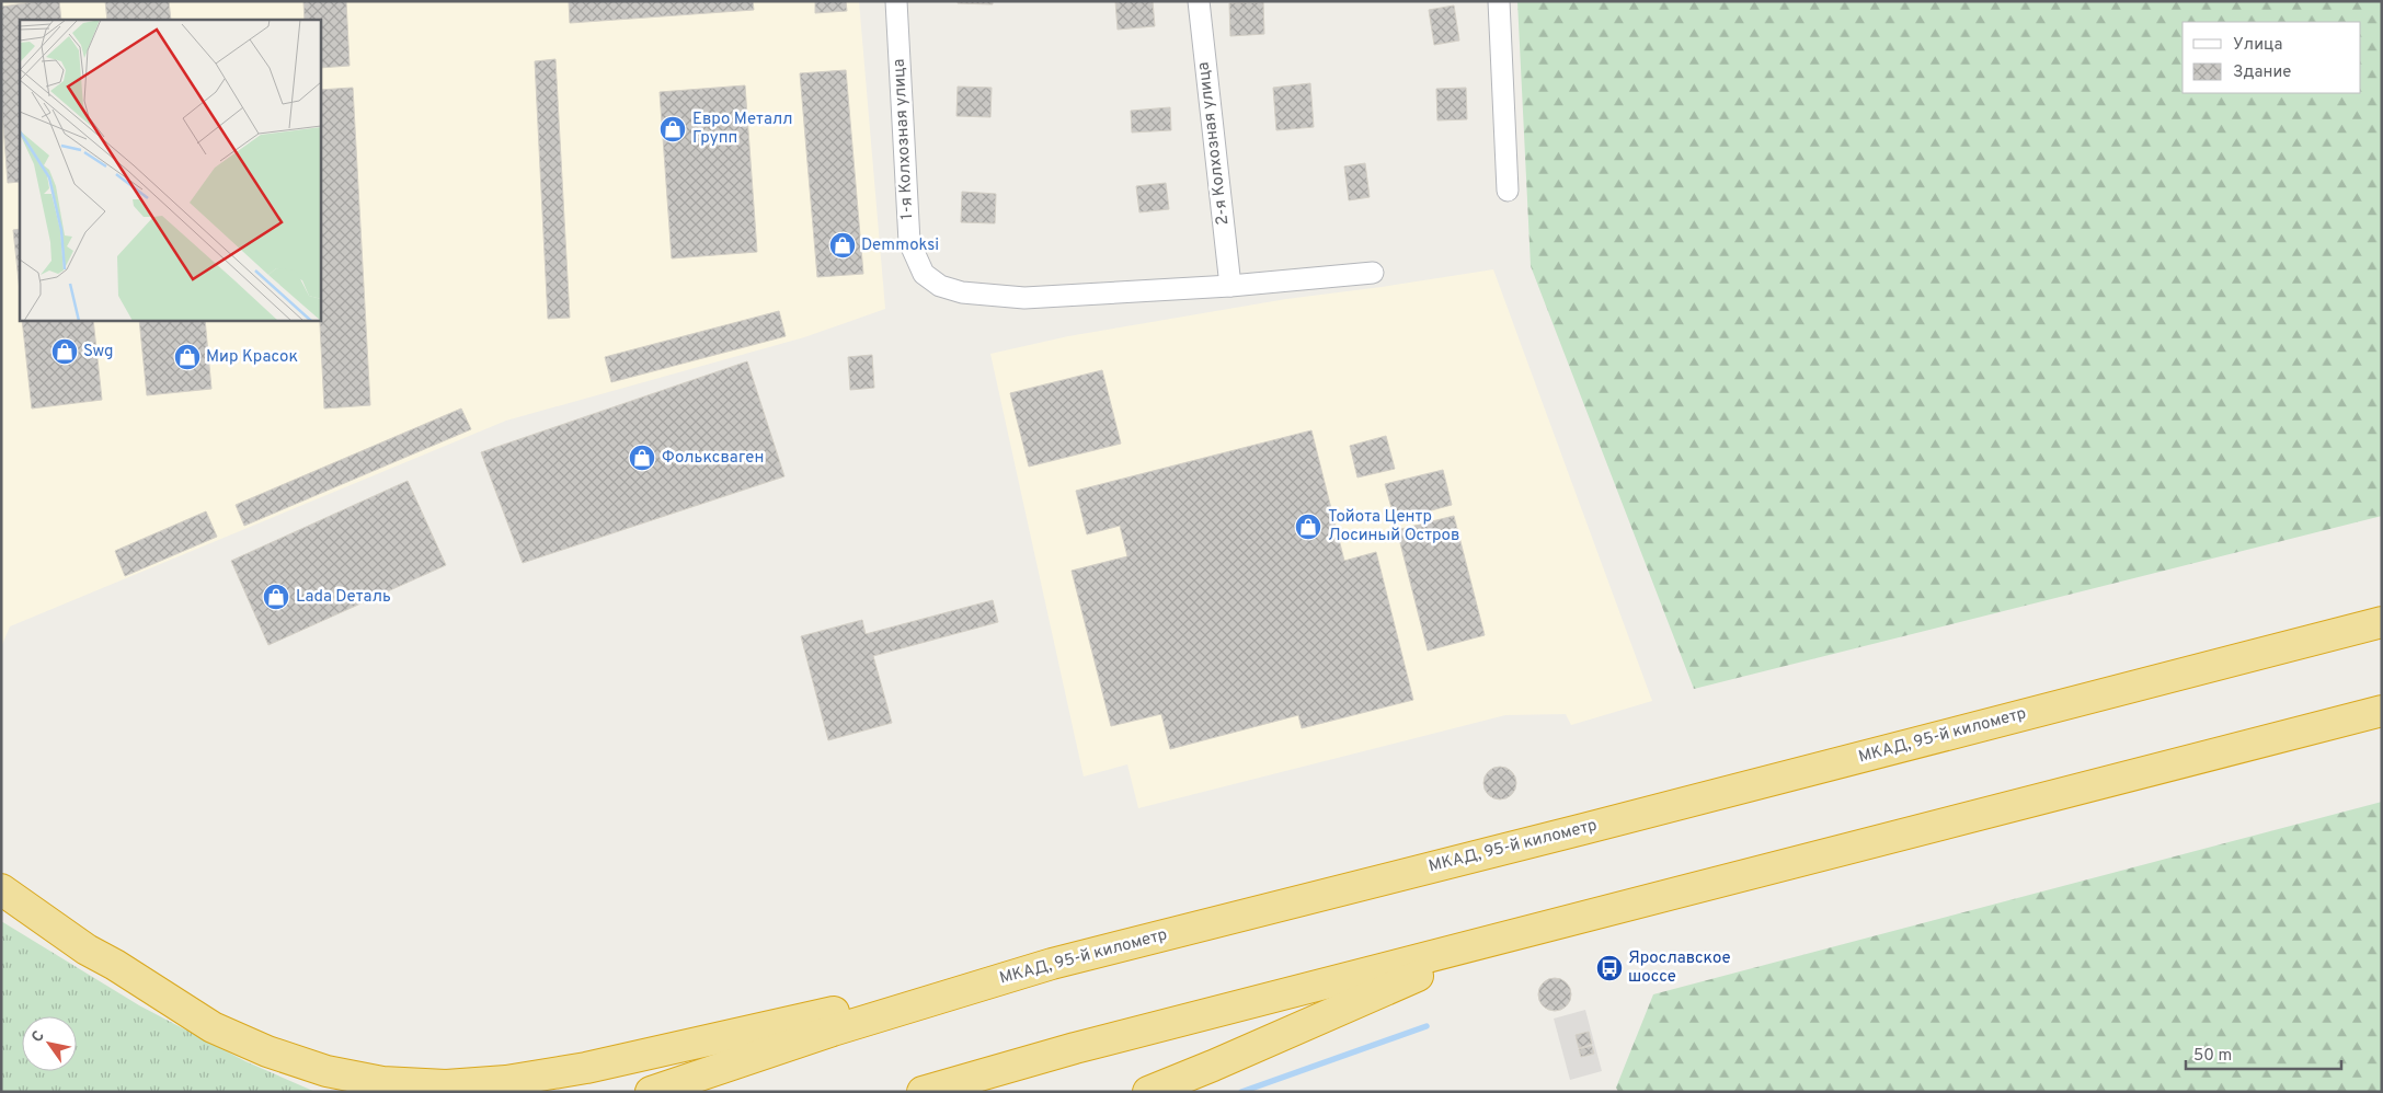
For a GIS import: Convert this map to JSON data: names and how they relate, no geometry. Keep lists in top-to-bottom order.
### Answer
{
  "streets": {
    "highway": ["МКАД, 95-й километр"],
    "street": ["1-я Колхозная улица", "2-я Колхозная улица"]
  },
  "crossings": [
    ["1-я Колхозная улица", "2-я Колхозная улица"]
  ],
  "places": {
    "shop": [
      "Евро Металл Групп",
      "Demmoksi",
      "Swg",
      "Мир Красок",
      "Фольксваген",
      "Тойота Центр Лосиный Остров",
      "Lada Dеталь"
    ],
    "bus stop": ["Ярославское шоссе"]
  },
  "legend": ["Улица", "Здание"],
  "scale_bar": "50 m",
  "north": "top left"
}
